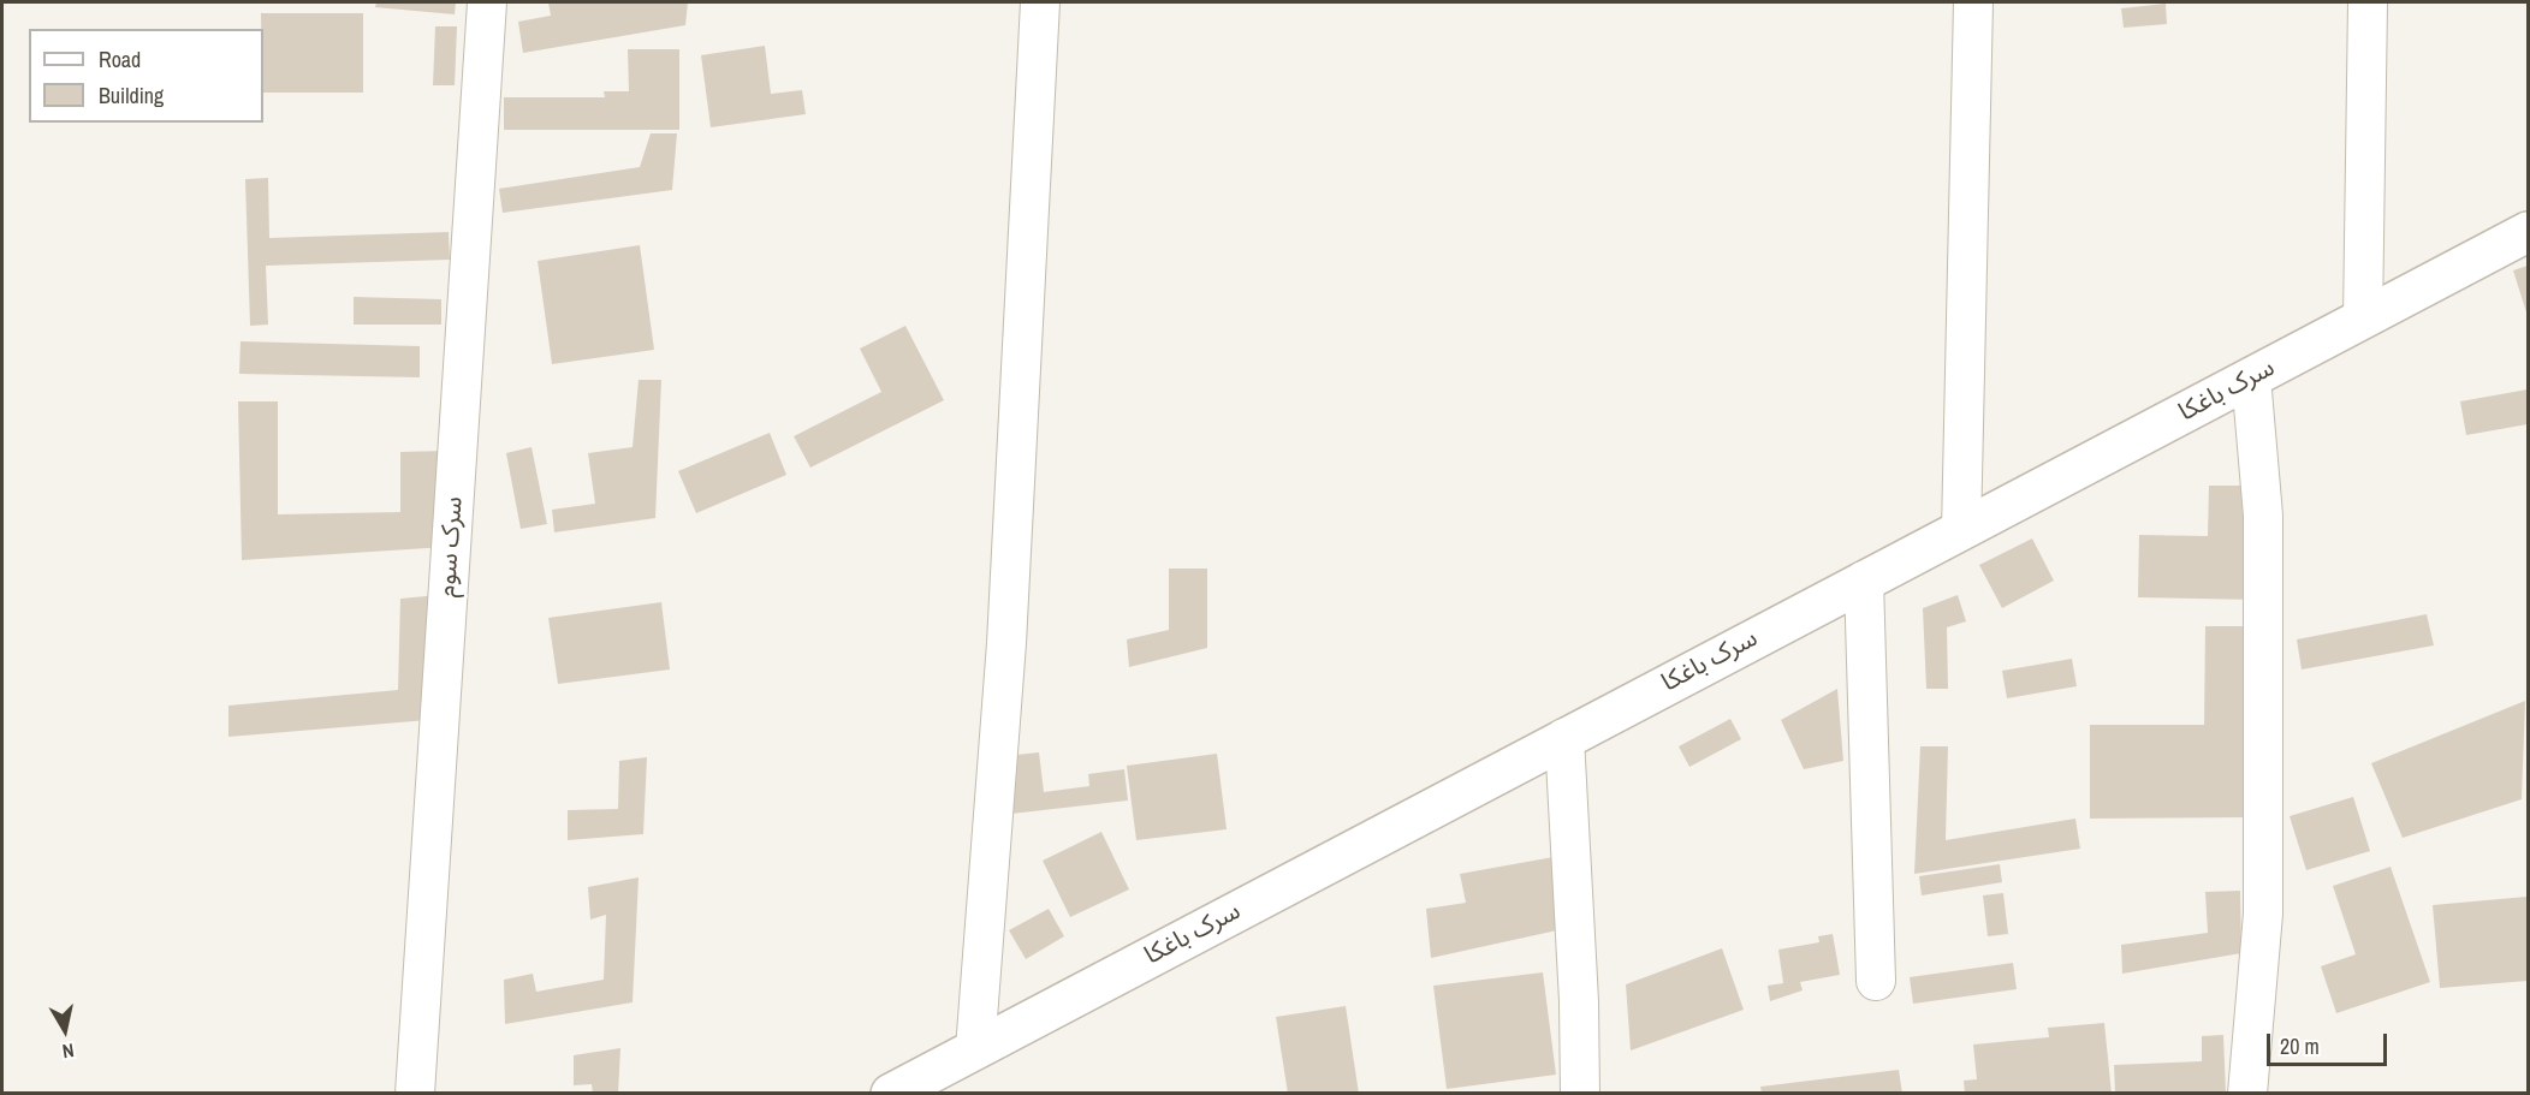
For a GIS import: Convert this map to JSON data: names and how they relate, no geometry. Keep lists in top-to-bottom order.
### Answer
{
  "streets": {
    "street": ["سرک باغکا", "سرک سوم"]
  },
  "legend": ["Road", "Building"],
  "scale_bar": "20 m",
  "north": "bottom"
}
